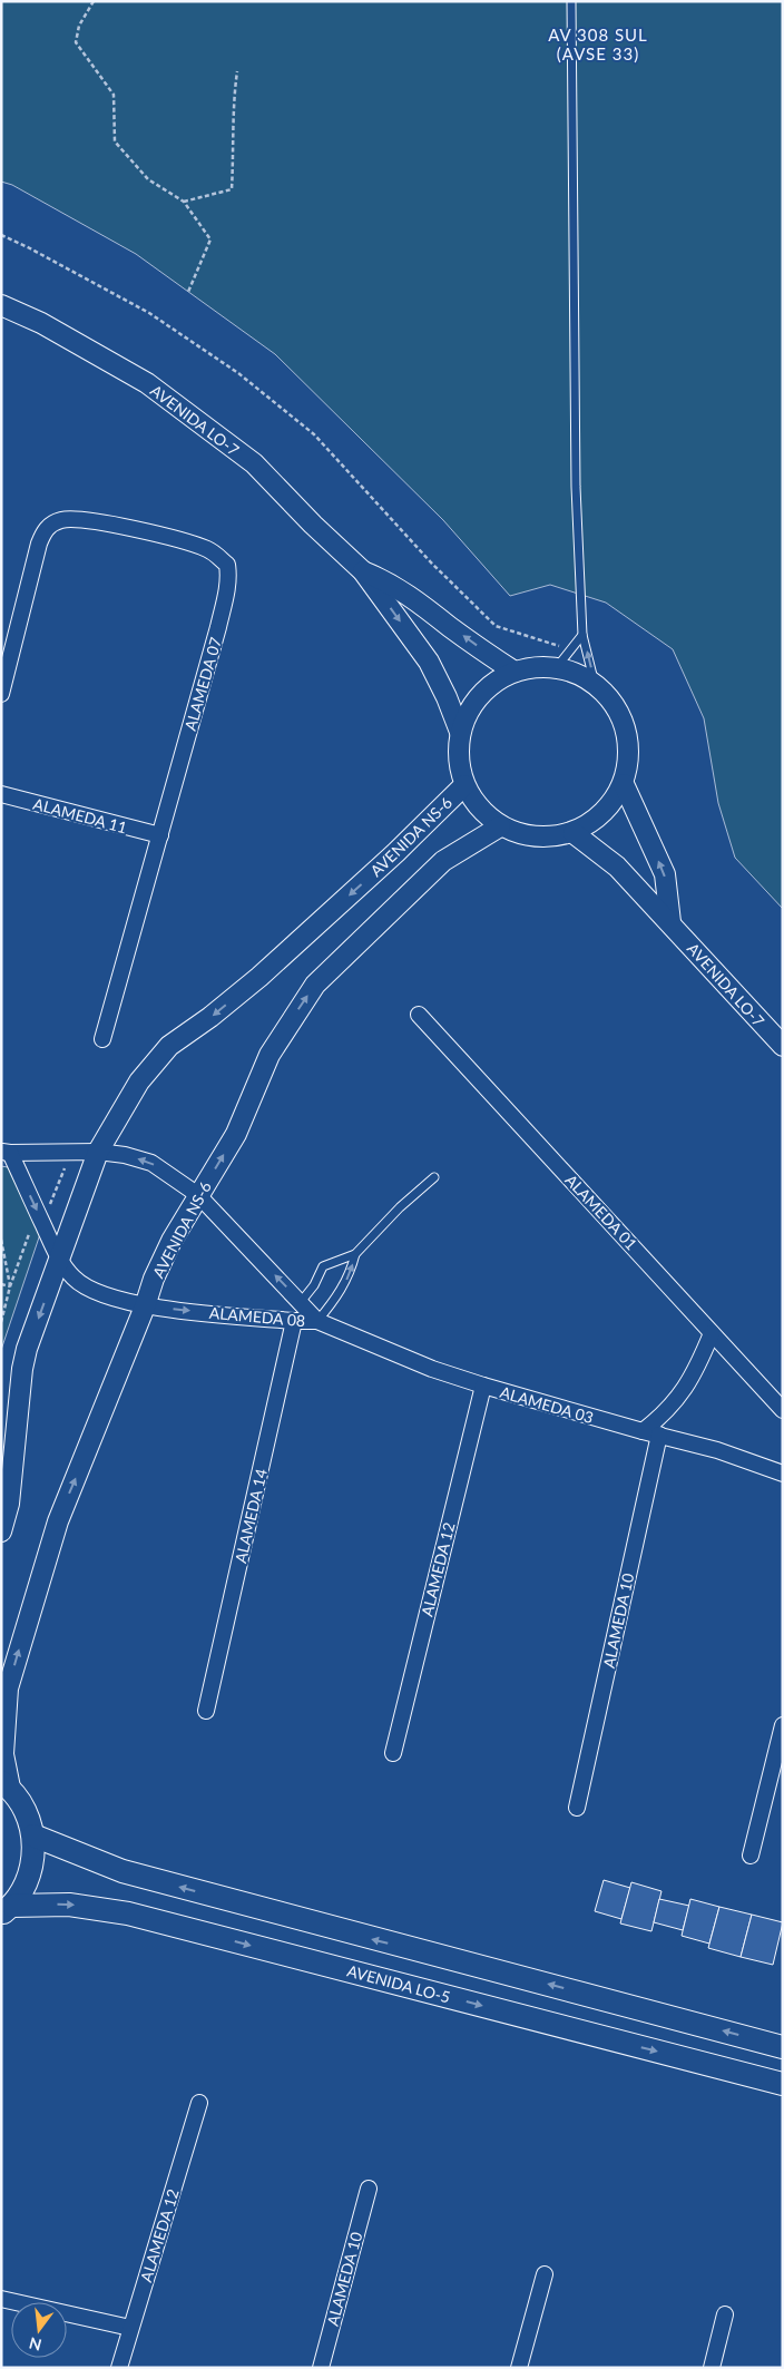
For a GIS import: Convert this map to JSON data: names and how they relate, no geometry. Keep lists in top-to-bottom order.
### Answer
{
  "streets": {
    "main road": ["AVENIDA LO-5"],
    "street": [
      "AVENIDA LO-7",
      "ALAMEDA 07",
      "ALAMEDA 11",
      "AVENIDA NS-6",
      "ALAMEDA 01",
      "ALAMEDA 08",
      "ALAMEDA 03",
      "ALAMEDA 14",
      "ALAMEDA 12",
      "ALAMEDA 10"
    ]
  },
  "crossings": [
    ["AVENIDA LO-7", "AVENIDA NS-6"],
    ["ALAMEDA 07", "ALAMEDA 11"],
    ["AVENIDA NS-6", "ALAMEDA 08"],
    ["ALAMEDA 08", "ALAMEDA 03"],
    ["ALAMEDA 08", "ALAMEDA 14"],
    ["ALAMEDA 03", "ALAMEDA 12"],
    ["ALAMEDA 03", "ALAMEDA 10"]
  ],
  "districts": ["AV 308 SUL (AVSE 33)"],
  "north": "bottom"
}
